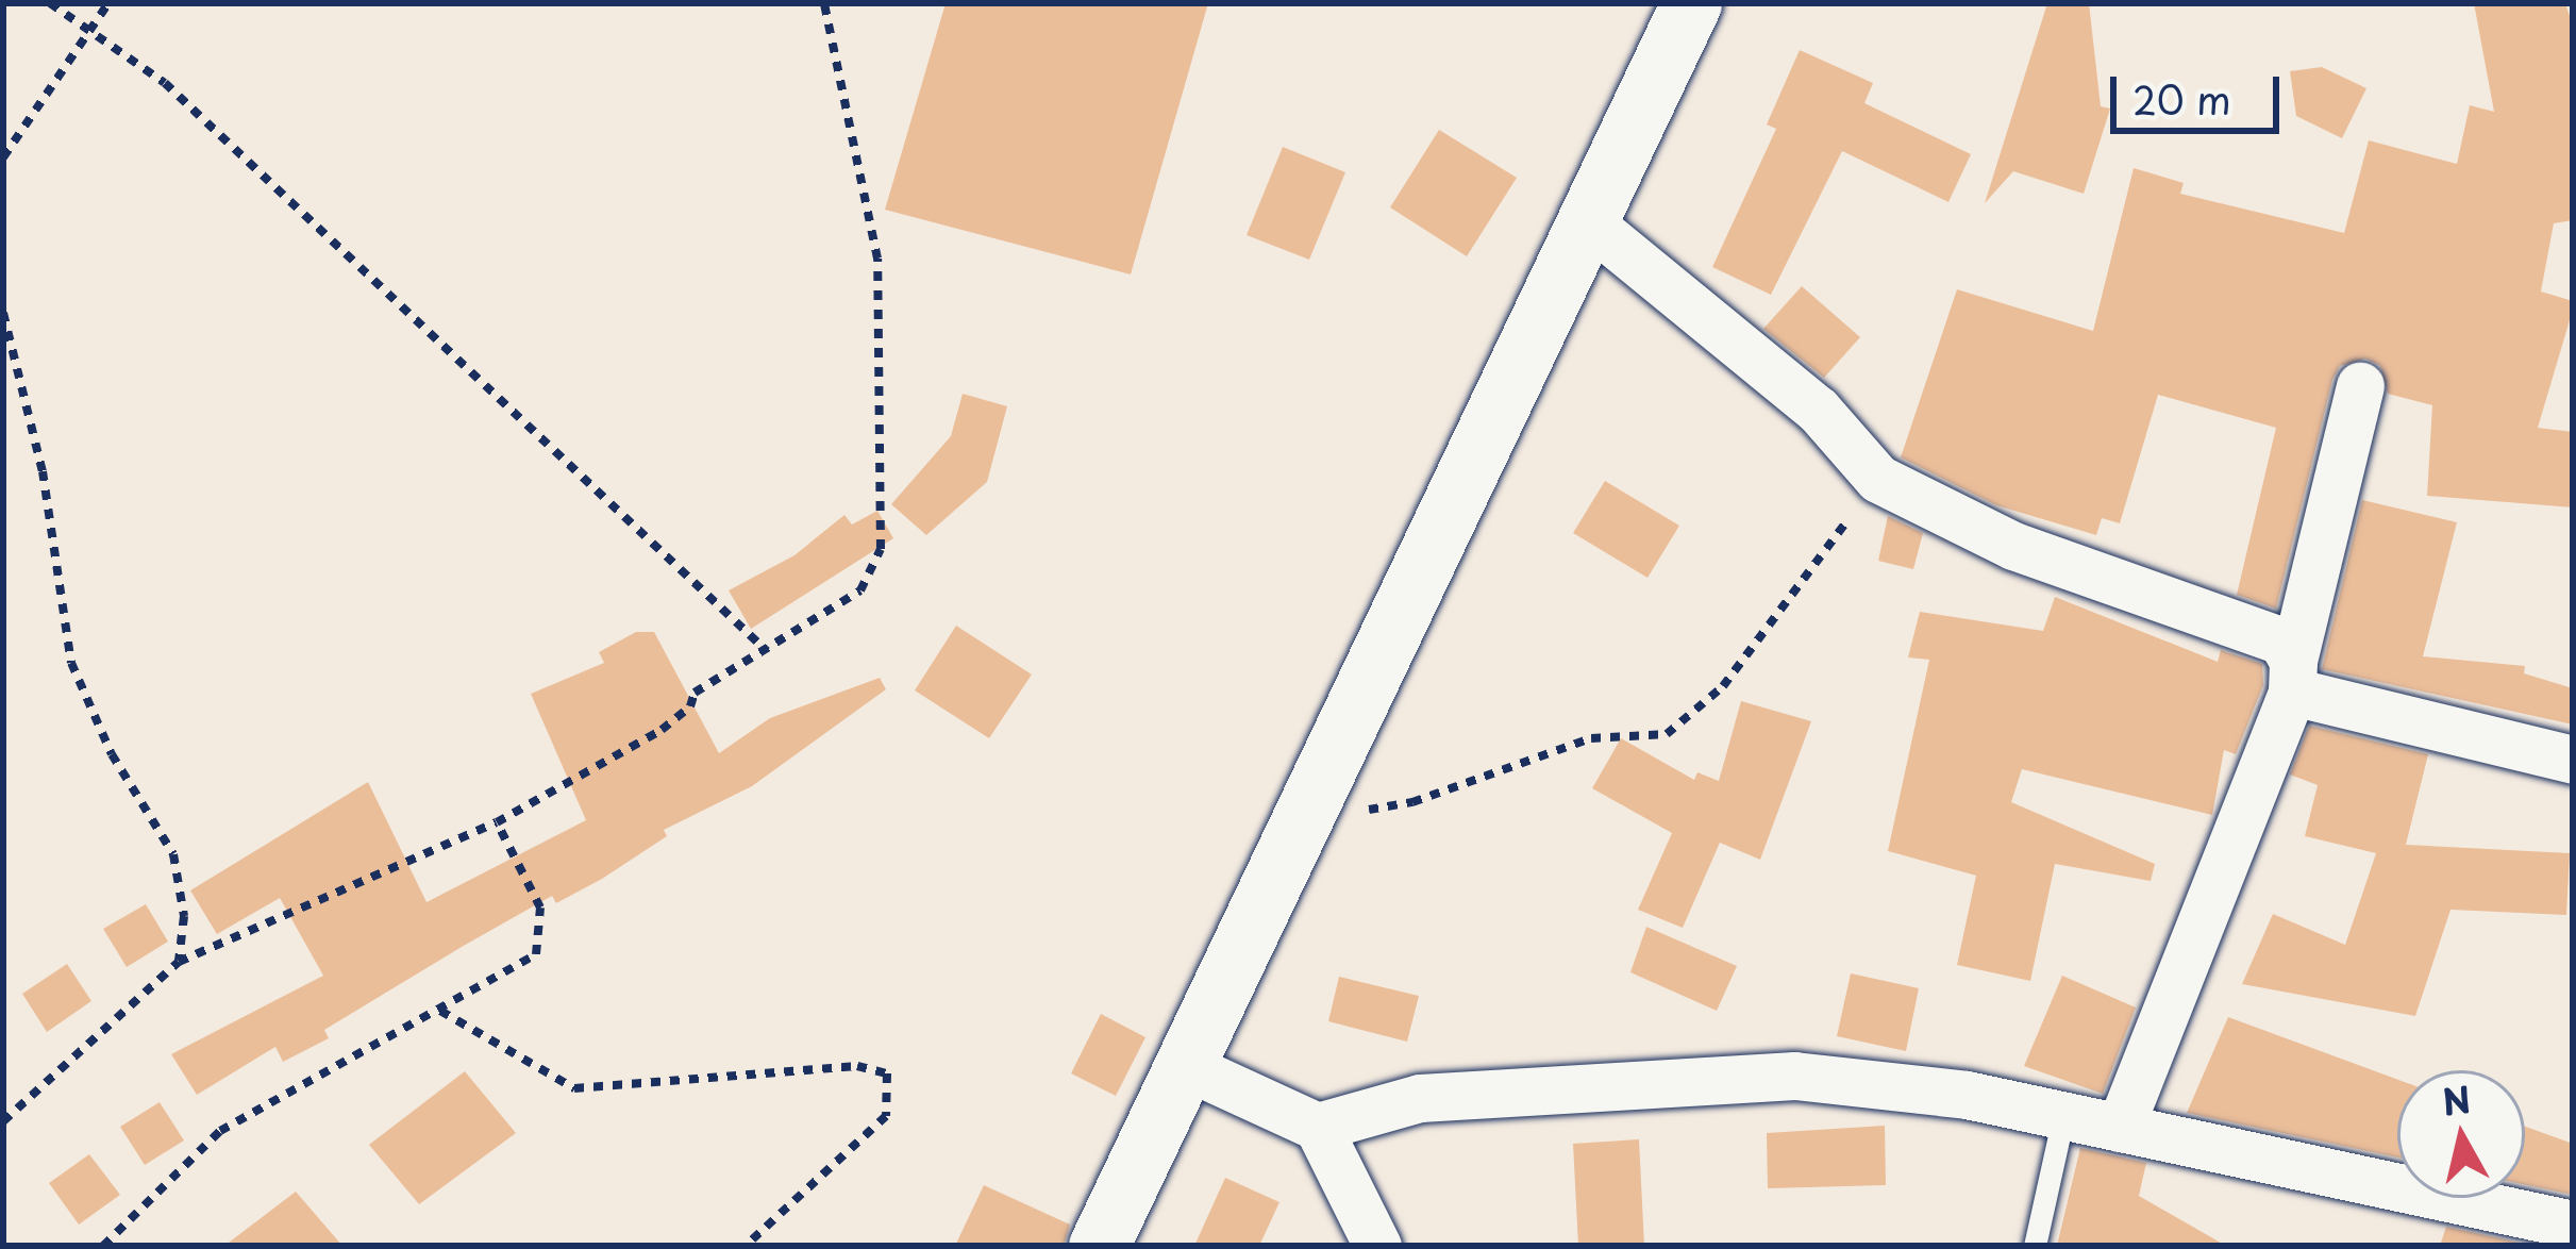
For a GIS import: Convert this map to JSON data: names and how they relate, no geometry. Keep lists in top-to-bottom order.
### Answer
{
  "scale_bar": "20 m",
  "north": "top"
}
